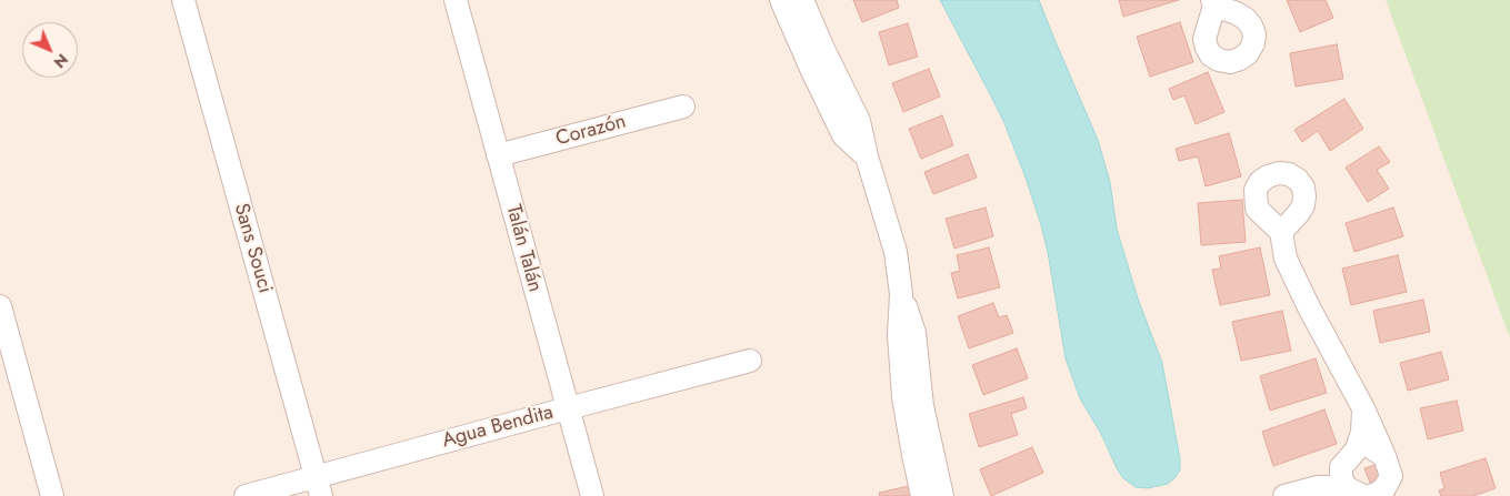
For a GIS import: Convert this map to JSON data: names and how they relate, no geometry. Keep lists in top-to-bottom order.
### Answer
{
  "streets": {
    "street": [
      "Corazón",
      "Sans Souci",
      "Talán Talán",
      "Agua Bendita"
    ]
  },
  "crossings": [
    ["Corazón", "Talán Talán"],
    ["Sans Souci", "Agua Bendita"],
    ["Talán Talán", "Agua Bendita"]
  ],
  "north": "bottom right"
}
